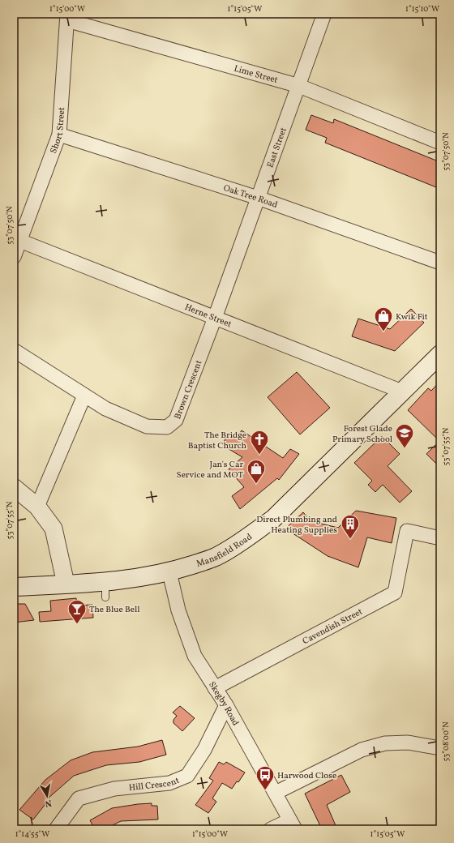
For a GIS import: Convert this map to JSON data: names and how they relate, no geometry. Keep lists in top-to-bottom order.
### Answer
{
  "streets": {
    "main road": ["Mansfield Road"],
    "street": [
      "Lime Street",
      "Short Street",
      "East Street",
      "Oak Tree Road",
      "Herne Street",
      "Brown Crescent",
      "Cavendish Street",
      "Skegby Road",
      "Hill Crescent"
    ]
  },
  "crossings": [
    ["Lime Street", "Short Street"],
    ["Lime Street", "East Street"],
    ["Short Street", "Oak Tree Road"],
    ["Short Street", "Herne Street"],
    ["East Street", "Oak Tree Road"],
    ["East Street", "Herne Street"],
    ["East Street", "Brown Crescent"],
    ["Herne Street", "Brown Crescent"],
    ["Herne Street", "Mansfield Road"],
    ["Mansfield Road", "Skegby Road"],
    ["Cavendish Street", "Skegby Road"],
    ["Skegby Road", "Hill Crescent"]
  ],
  "places": {
    "shop": ["Kwik Fit", "Jan's Car Service and MOT"],
    "school or university": ["Forest Glade Primary School"],
    "church": ["The Bridge Baptist Church"],
    "building": ["Direct Plumbing and Heating Supplies"],
    "bar": ["The Blue Bell"],
    "bus stop": ["Harwood Close"]
  },
  "north": "bottom",
  "coordinates": [
    "1°15'00\"W",
    "1°15'05\"W",
    "1°15'10\"W",
    "53°07'50\"N",
    "53°07'55\"N",
    "53°08'00\"N",
    "1°14'55\"W"
  ]
}
